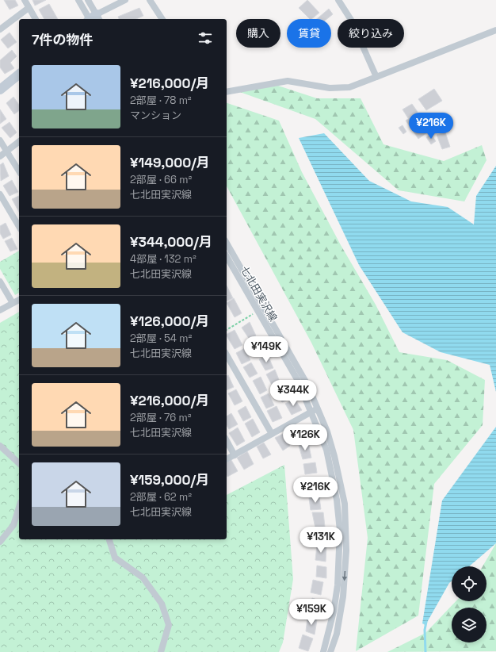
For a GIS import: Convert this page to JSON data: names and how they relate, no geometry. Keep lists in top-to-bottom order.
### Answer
{
  "streets": {
    "street": ["七北田実沢線"]
  },
  "page": {
    "chip": ["購入", "賃貸", "絞り込み"],
    "heading": "7件の物件",
    "list": [
      {
        "name": "¥216,000/月",
        "note": "2部屋 · 78 m² · マンション"
      },
      {
        "name": "¥149,000/月",
        "note": "2部屋 · 66 m² · 七北田実沢線"
      },
      {
        "name": "¥344,000/月",
        "note": "4部屋 · 132 m² · 七北田実沢線"
      },
      {
        "name": "¥126,000/月",
        "note": "2部屋 · 54 m² · 七北田実沢線"
      },
      {
        "name": "¥216,000/月",
        "note": "2部屋 · 76 m² · 七北田実沢線"
      },
      {
        "name": "¥159,000/月",
        "note": "2部屋 · 62 m² · 七北田実沢線"
      }
    ],
    "price": [
      "¥216K",
      "¥149K",
      "¥344K",
      "¥126K",
      "¥216K",
      "¥131K",
      "¥159K"
    ]
  }
}
